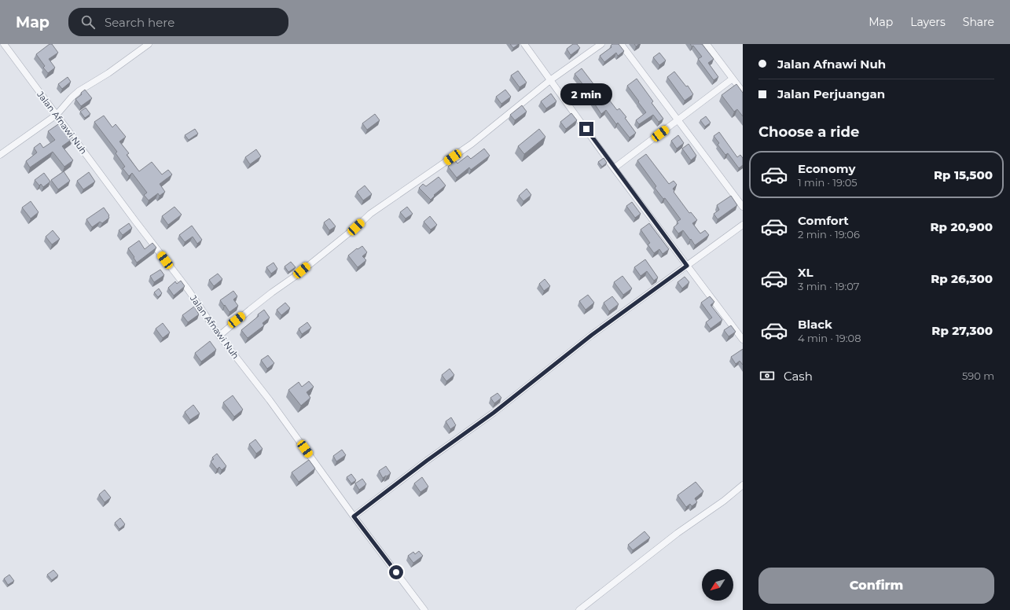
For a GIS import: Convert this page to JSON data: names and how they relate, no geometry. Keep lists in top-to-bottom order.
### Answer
{
  "streets": {
    "street": ["Jalan Afnawi Nuh"]
  },
  "north": "bottom left",
  "page": {
    "header": "Map",
    "search": "Search here",
    "nav": ["Map", "Layers", "Share"],
    "banner": ["Jalan Afnawi Nuh", "Jalan Perjuangan"],
    "bubble": "2 min",
    "heading": "Choose a ride",
    "list": [
      {
        "name": "Economy",
        "note": "1 min · 19:05",
        "value": "Rp 15,500"
      },
      {
        "name": "Comfort",
        "note": "2 min · 19:06",
        "value": "Rp 20,900"
      },
      {
        "name": "XL",
        "note": "3 min · 19:07",
        "value": "Rp 26,300"
      },
      {
        "name": "Black",
        "note": "4 min · 19:08",
        "value": "Rp 27,300"
      }
    ],
    "pay": ["Cash", "590 m"],
    "buttons": "Confirm"
  }
}
